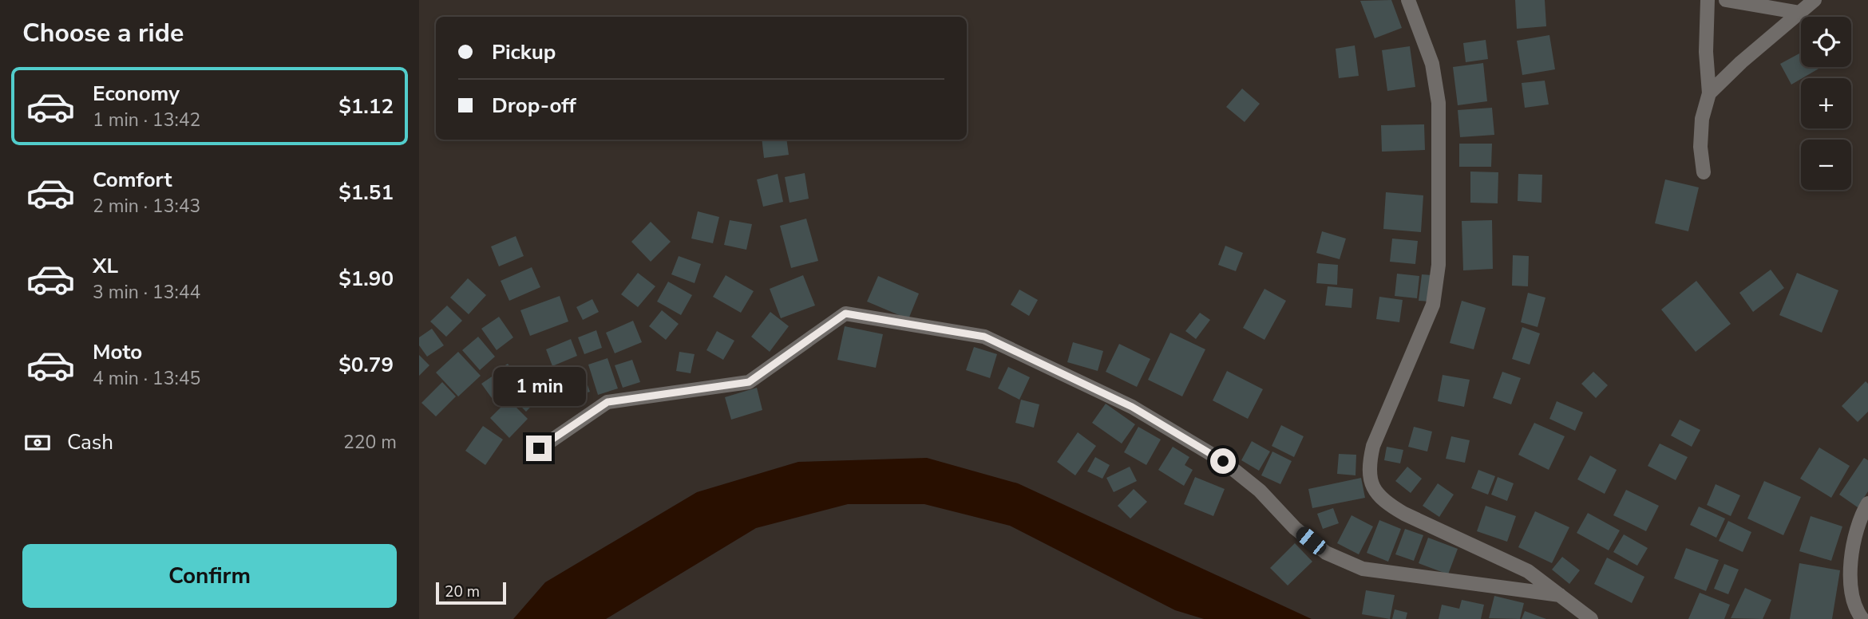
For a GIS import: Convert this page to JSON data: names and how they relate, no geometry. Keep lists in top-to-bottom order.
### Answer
{
  "scale_bar": "20 m",
  "page": {
    "heading": "Choose a ride",
    "map_buttons": ["+", "−"],
    "banner": ["Pickup", "Drop-off"],
    "list": [
      {
        "name": "Economy",
        "note": "1 min · 13:42",
        "value": "$1.12"
      },
      {
        "name": "Comfort",
        "note": "2 min · 13:43",
        "value": "$1.51"
      },
      {
        "name": "XL",
        "note": "3 min · 13:44",
        "value": "$1.90"
      },
      {
        "name": "Moto",
        "note": "4 min · 13:45",
        "value": "$0.79"
      }
    ],
    "bubble": "1 min",
    "pay": ["Cash", "220 m"],
    "buttons": "Confirm",
    "scale": "20 m"
  }
}
